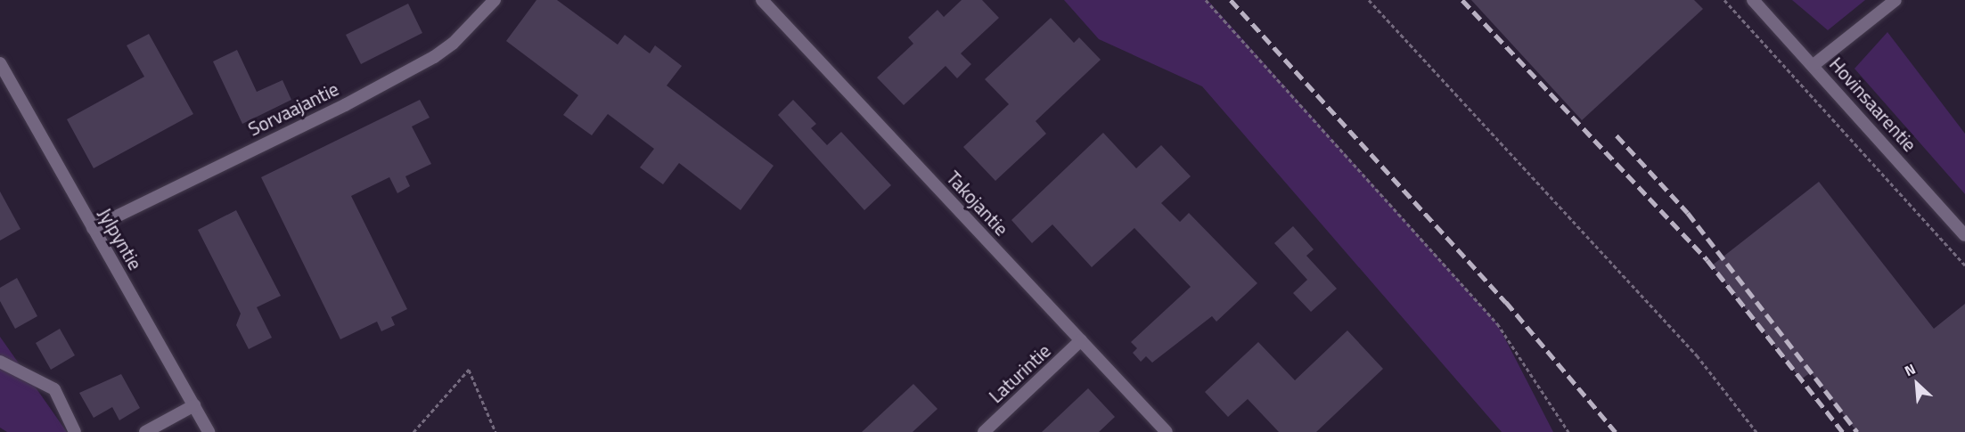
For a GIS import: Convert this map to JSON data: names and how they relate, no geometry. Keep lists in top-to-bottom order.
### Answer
{
  "streets": {
    "street": [
      "Hovinsaarentie",
      "Sorvaajantie",
      "Takojantie",
      "Jylpyntie",
      "Laturintie"
    ]
  },
  "crossings": [
    ["Sorvaajantie", "Jylpyntie"],
    ["Takojantie", "Laturintie"]
  ],
  "north": "top left"
}
